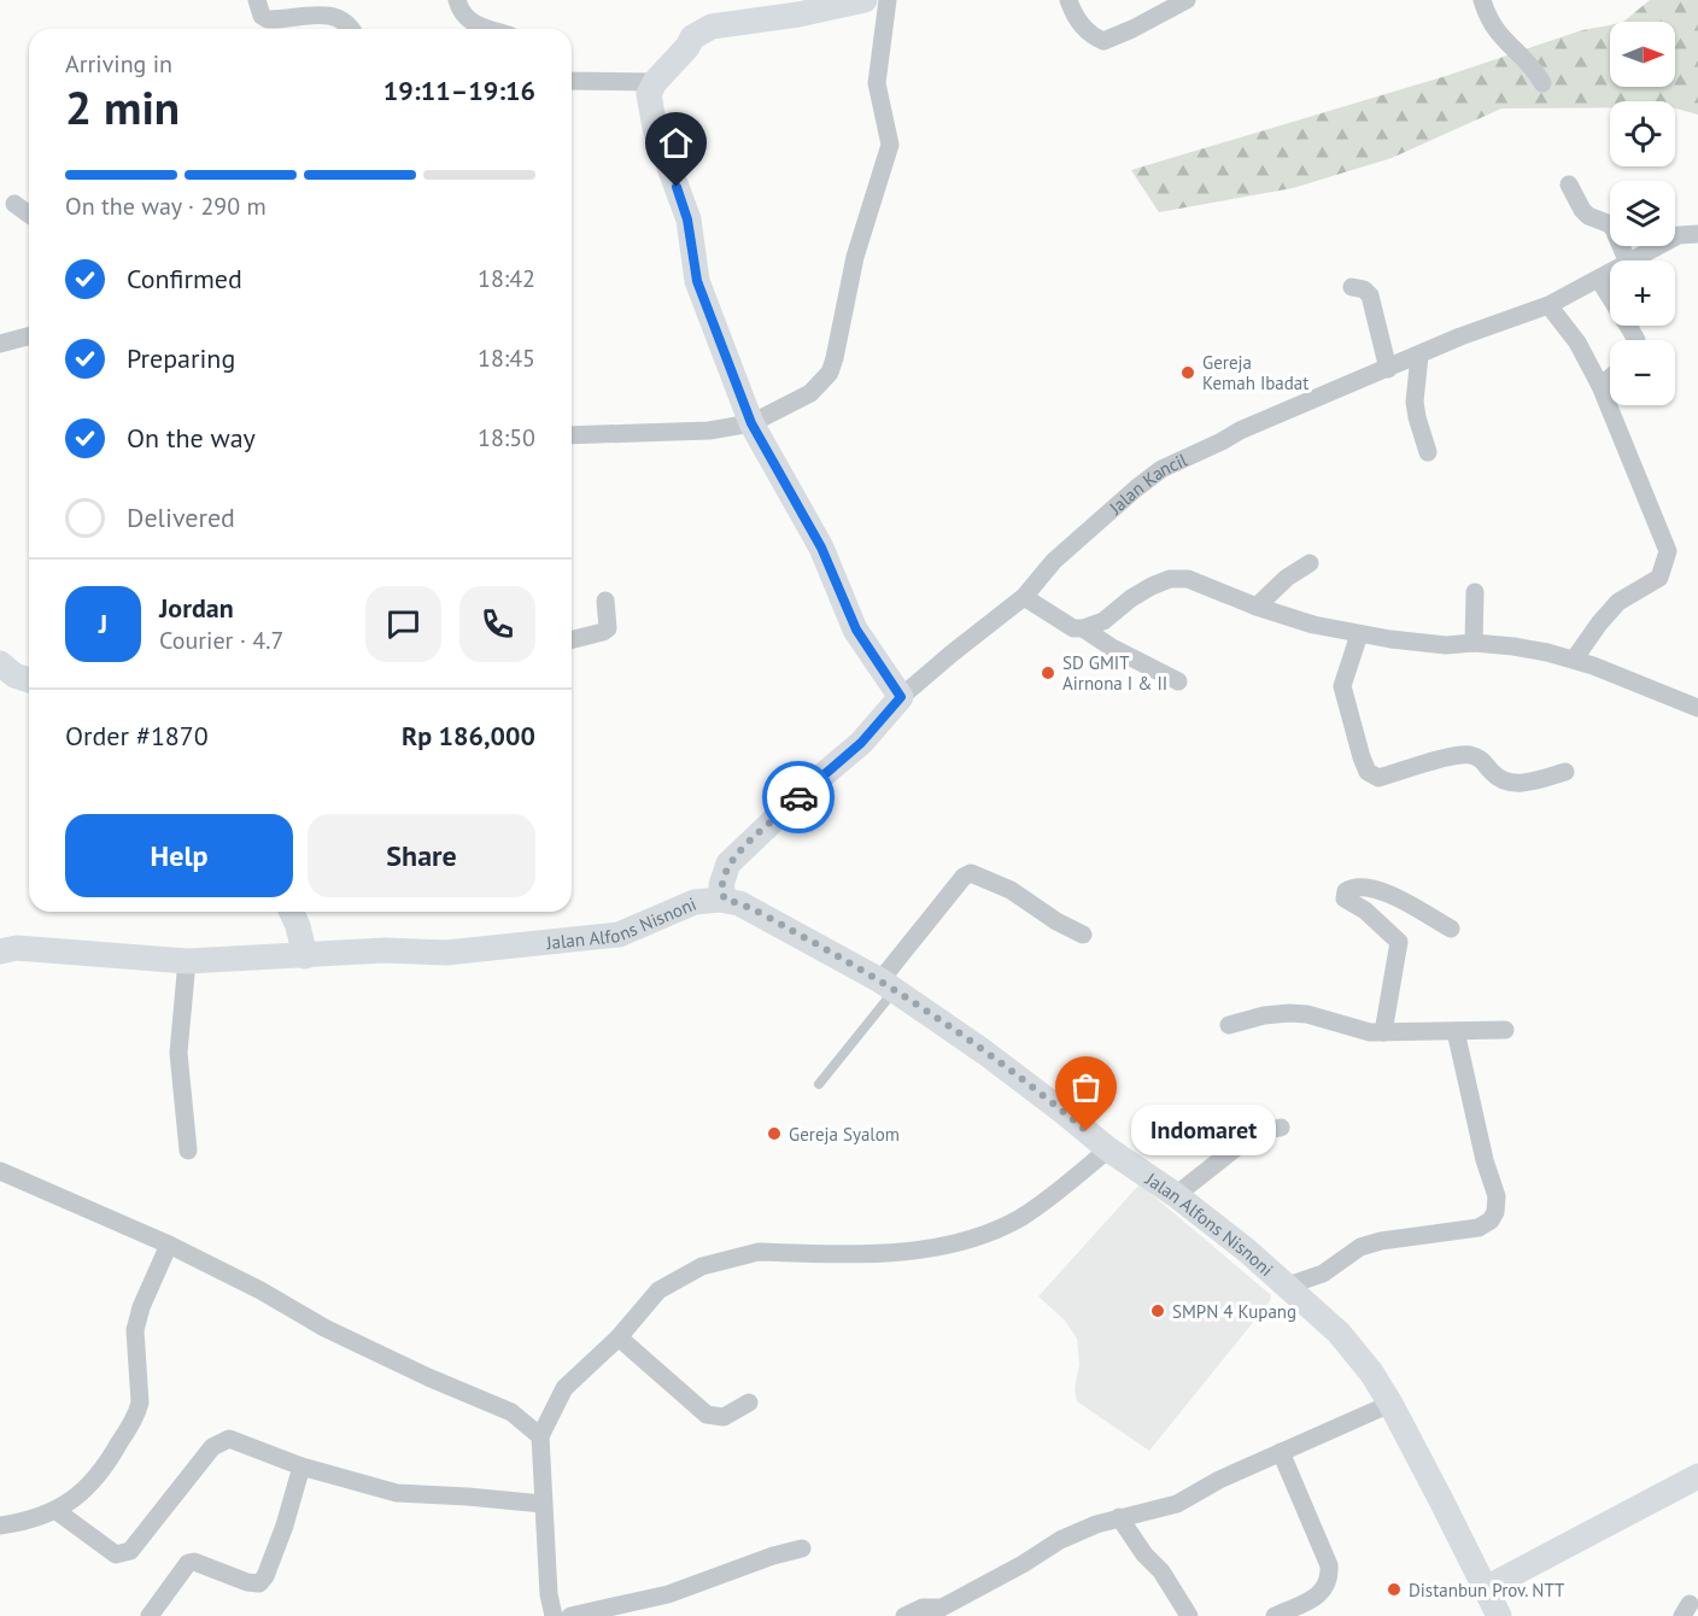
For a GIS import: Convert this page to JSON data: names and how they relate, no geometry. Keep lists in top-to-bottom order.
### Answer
{
  "streets": {
    "main road": ["Jalan Kancil", "Jalan Alfons Nisnoni"]
  },
  "crossings": [
    ["Jalan Kancil", "Jalan Alfons Nisnoni"]
  ],
  "places": [
    "Gereja Kemah Ibadat",
    "SD GMIT Airnona I & II",
    "Indomaret",
    "Gereja Syalom",
    "SMPN 4 Kupang",
    "Distanbun Prov. NTT"
  ],
  "north": "right",
  "page": {
    "map_buttons": ["+", "−"],
    "heading": ["2 min", "Arriving in", "19:11–19:16"],
    "panel": [
      "Jordan",
      "Courier · 4.7",
      "Order #1870",
      "Rp 186,000"
    ],
    "bar": "On the way · 290 m",
    "list": [
      ["Confirmed", "18:42"],
      ["Preparing", "18:45"],
      ["On the way", "18:50"],
      "Delivered"
    ],
    "round": "J",
    "buttons": ["Help", "Share"],
    "bubble": "Indomaret"
  }
}
